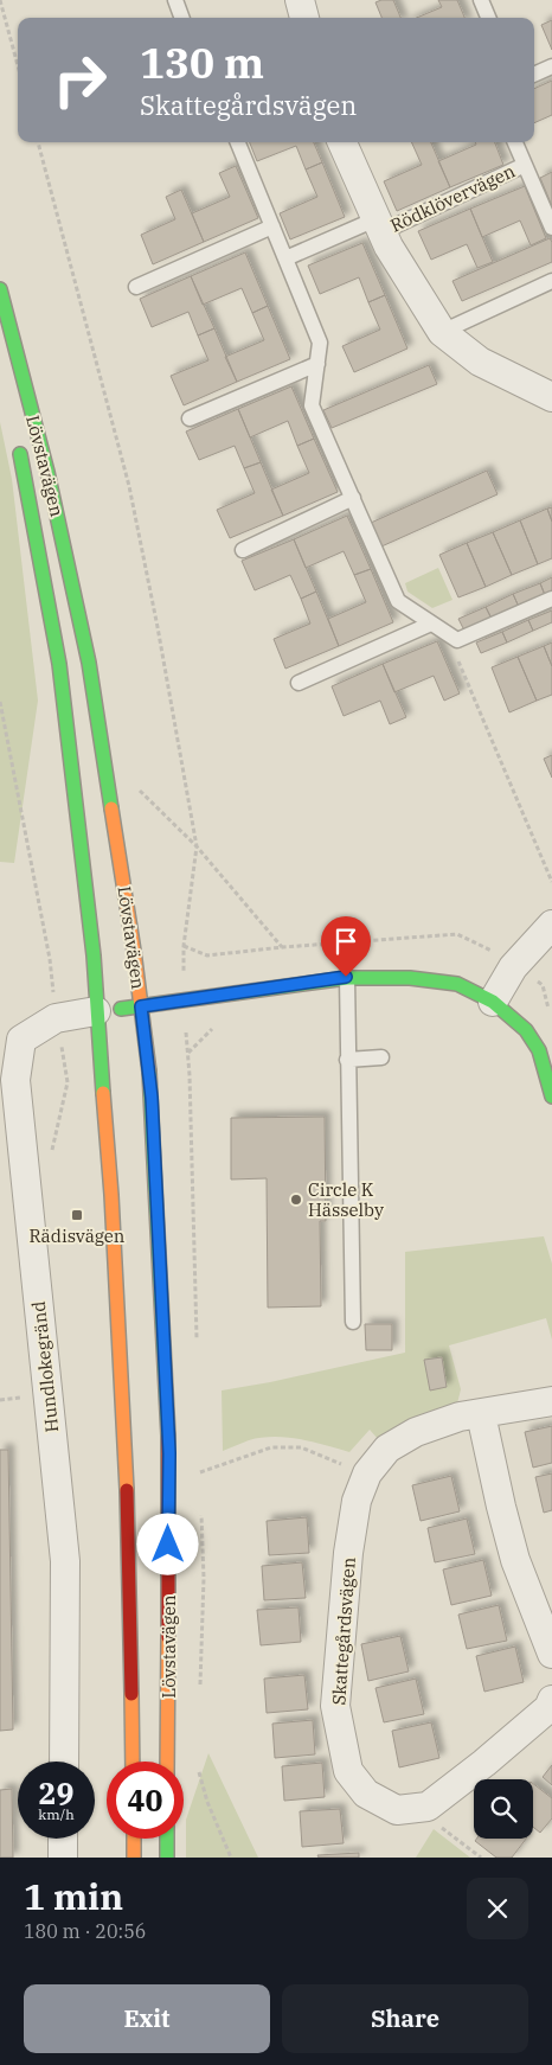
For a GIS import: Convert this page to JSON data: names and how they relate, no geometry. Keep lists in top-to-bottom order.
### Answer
{
  "streets": {
    "street": [
      "Rödklövervägen",
      "Lövstavägen",
      "Hundlokegränd",
      "Skattegårdsvägen"
    ]
  },
  "crossings": [
    ["Lövstavägen", "Hundlokegränd"]
  ],
  "places": {
    "other": ["Circle K Hässelby"],
    "transit": ["Rädisvägen"]
  },
  "page": {
    "turn": ["130 m", "Skattegårdsvägen"],
    "speed": "29 km/h",
    "limit": "40",
    "heading": ["1 min", "180 m · 20:56"],
    "buttons": ["Exit", "Share"]
  }
}
